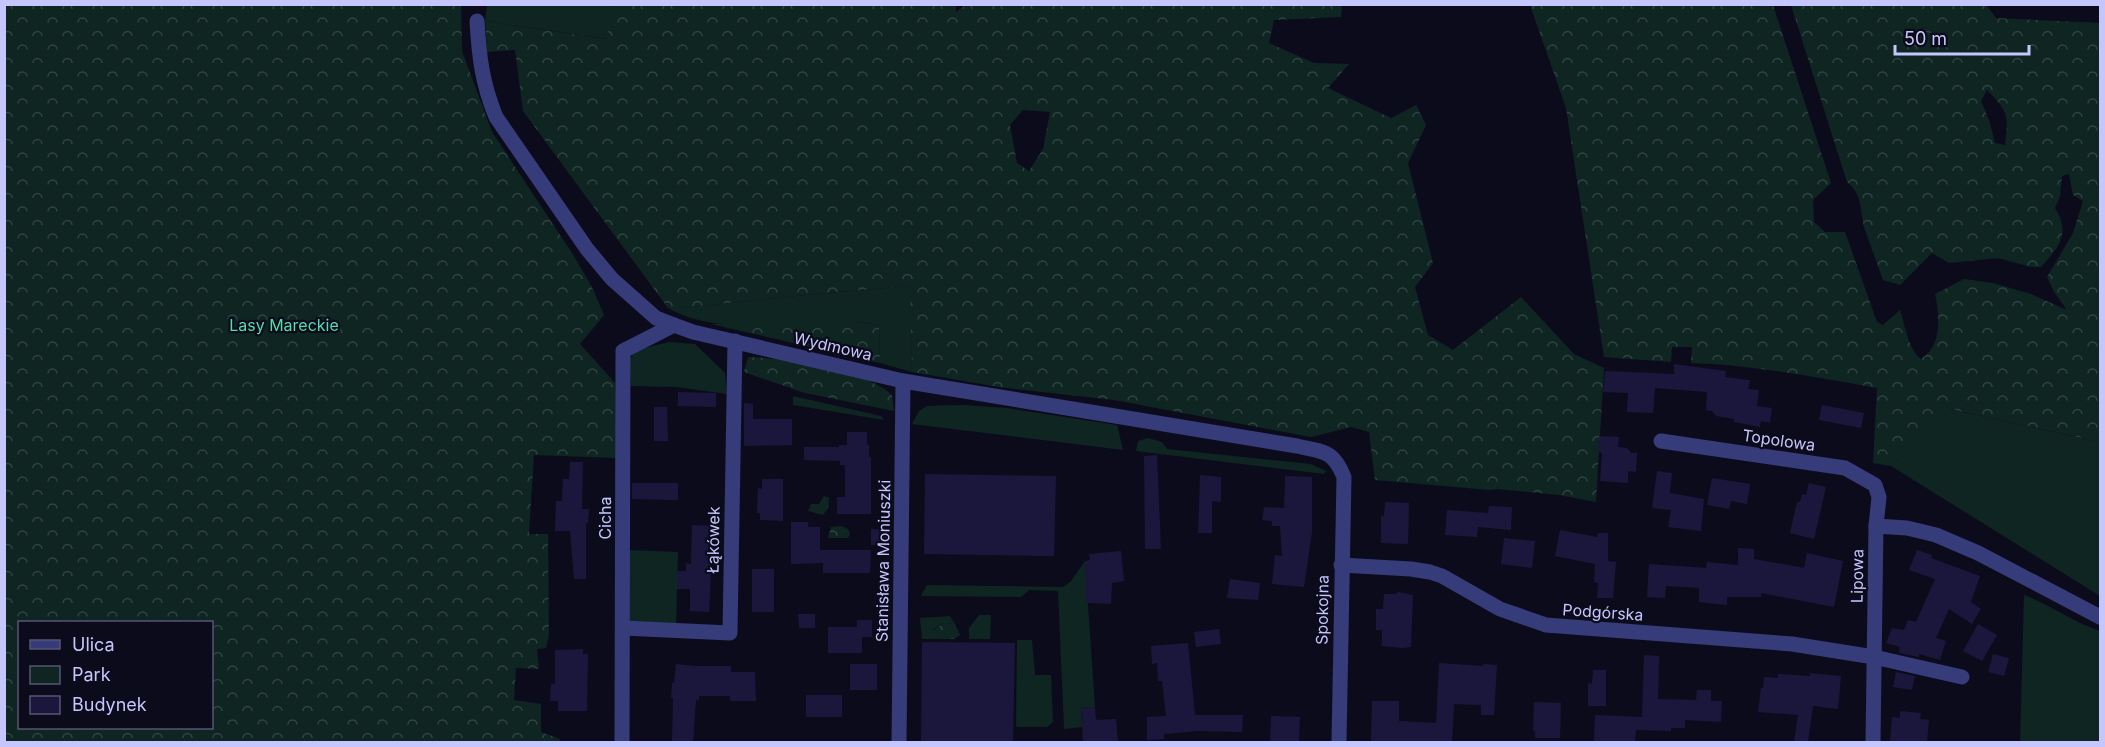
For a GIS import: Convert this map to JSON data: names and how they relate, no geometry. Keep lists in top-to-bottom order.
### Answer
{
  "streets": {
    "street": [
      "Wydmowa",
      "Topolowa",
      "Cicha",
      "Łąkówek",
      "Stanisława Moniuszki",
      "Lipowa",
      "Spokojna",
      "Podgórska"
    ]
  },
  "crossings": [
    ["Wydmowa", "Cicha"],
    ["Wydmowa", "Łąkówek"],
    ["Wydmowa", "Stanisława Moniuszki"],
    ["Wydmowa", "Spokojna"],
    ["Topolowa", "Lipowa"],
    ["Cicha", "Łąkówek"],
    ["Lipowa", "Podgórska"],
    ["Spokojna", "Podgórska"]
  ],
  "parks": ["Lasy Mareckie"],
  "legend": ["Ulica", "Park", "Budynek"],
  "scale_bar": "50 m"
}
